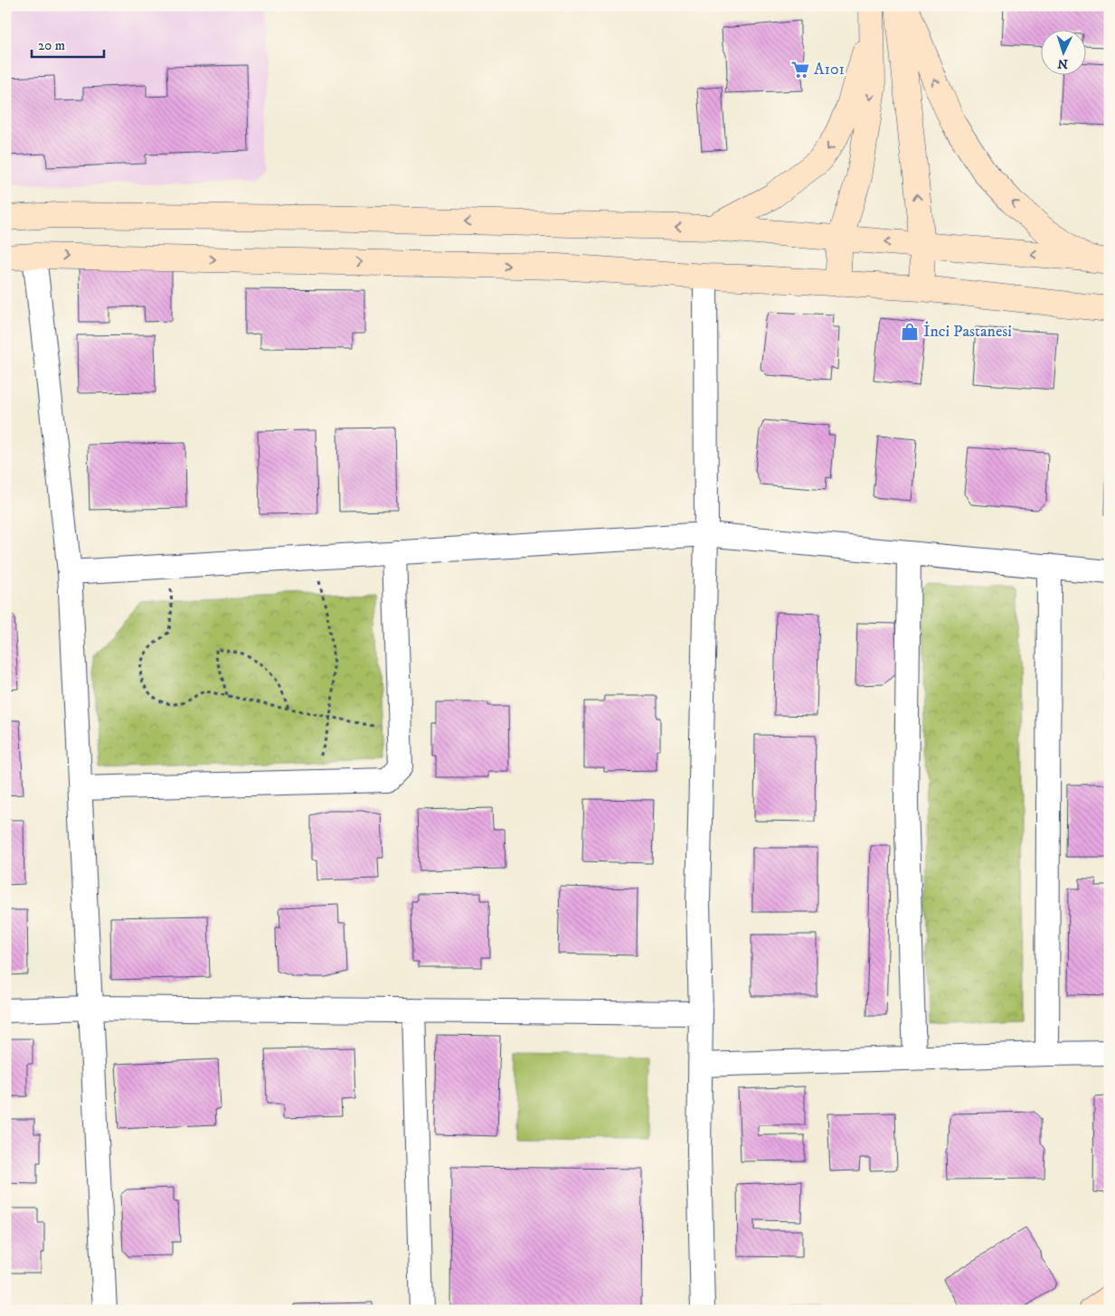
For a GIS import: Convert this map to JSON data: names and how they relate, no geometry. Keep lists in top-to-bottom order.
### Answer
{
  "places": {
    "supermarket": ["A101"],
    "shop": ["İnci Pastanesi"]
  },
  "scale_bar": "20 m",
  "north": "bottom"
}
